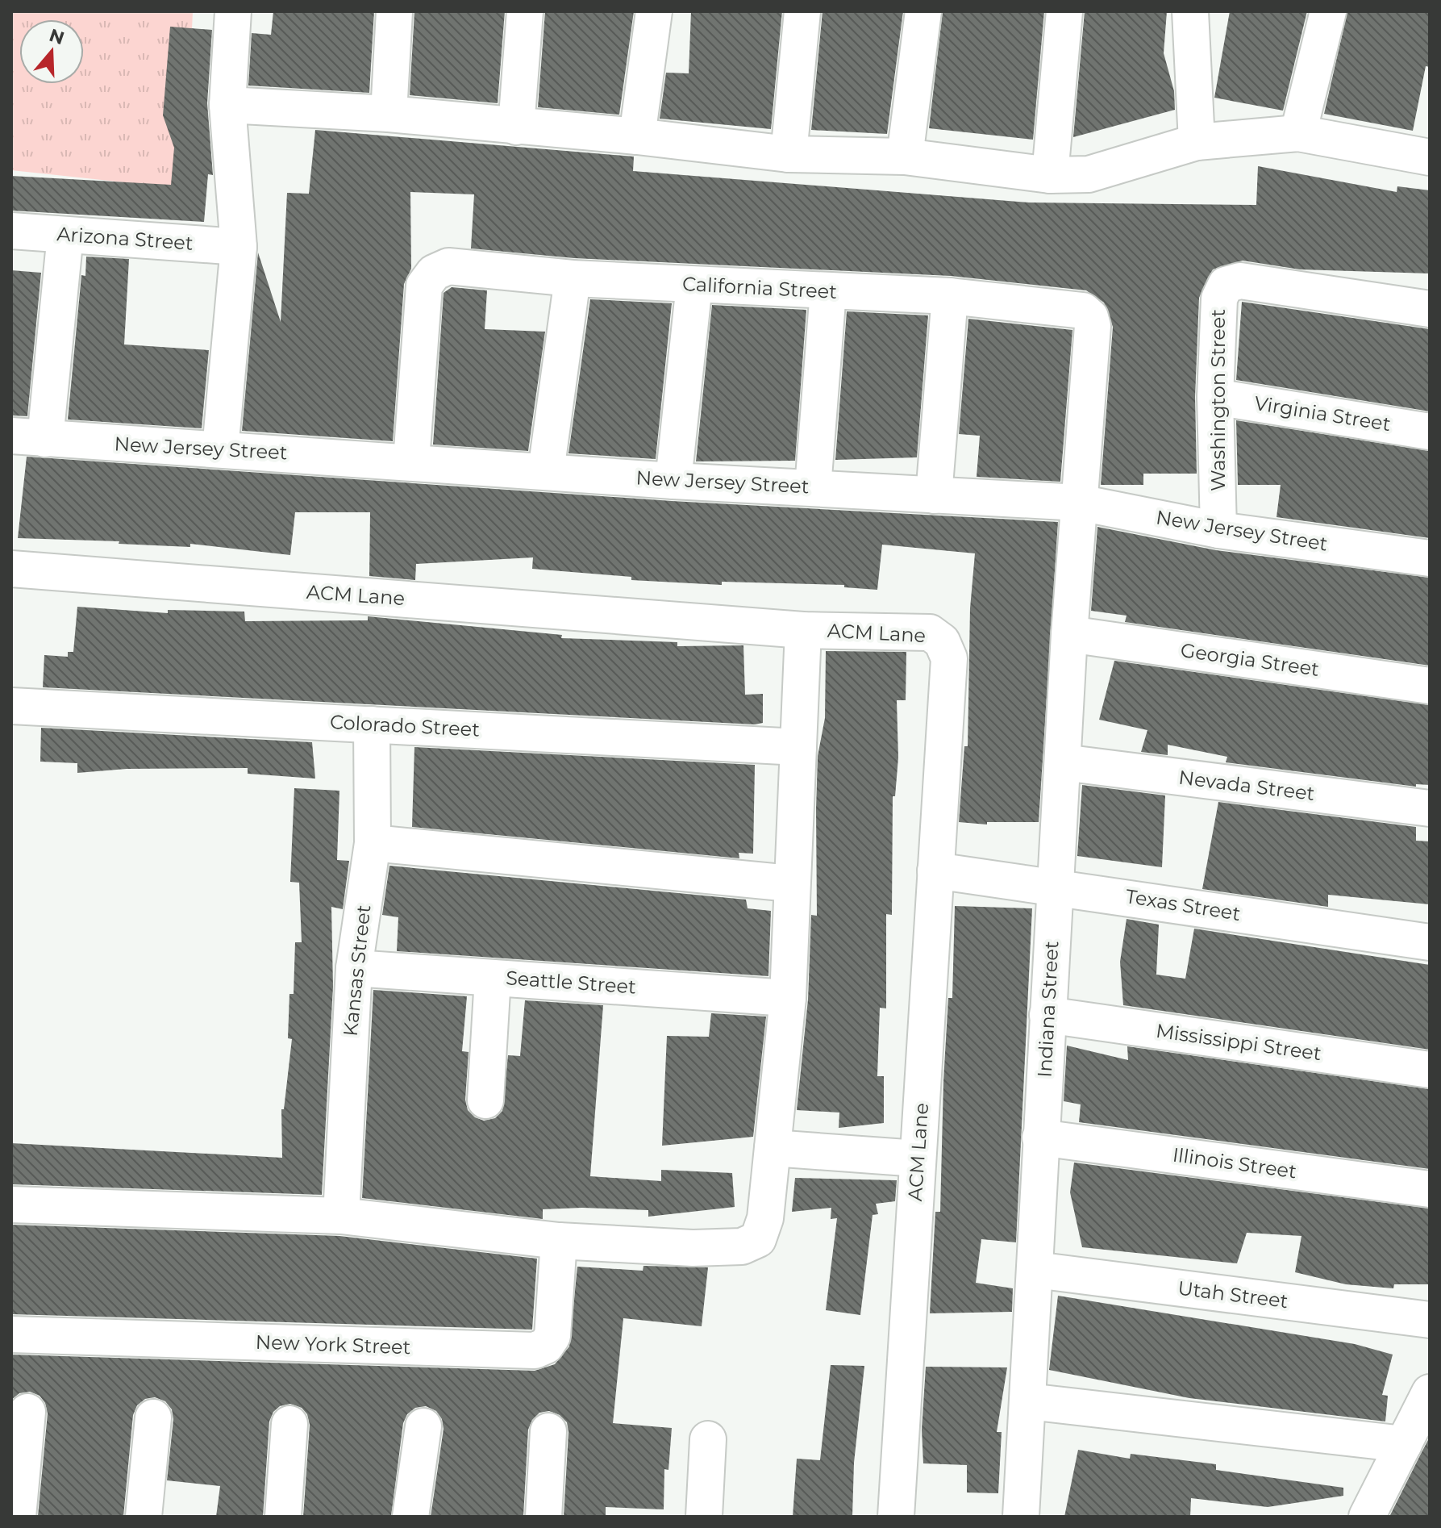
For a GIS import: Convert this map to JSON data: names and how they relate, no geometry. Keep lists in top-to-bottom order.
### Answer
{
  "streets": {
    "street": [
      "Arizona Street",
      "California Street",
      "Washington Street",
      "Virginia Street",
      "New Jersey Street",
      "ACM Lane",
      "Georgia Street",
      "Colorado Street",
      "Nevada Street",
      "Texas Street",
      "Kansas Street",
      "Seattle Street",
      "Indiana Street",
      "Mississippi Street",
      "Illinois Street",
      "Utah Street",
      "New York Street"
    ]
  },
  "crossings": [
    ["California Street", "New Jersey Street"],
    ["California Street", "Indiana Street"],
    ["Washington Street", "Virginia Street"],
    ["Washington Street", "New Jersey Street"],
    ["New Jersey Street", "Indiana Street"],
    ["ACM Lane", "Texas Street"],
    ["Georgia Street", "Indiana Street"],
    ["Colorado Street", "Kansas Street"],
    ["Nevada Street", "Indiana Street"],
    ["Texas Street", "Indiana Street"],
    ["Kansas Street", "Seattle Street"],
    ["Indiana Street", "Mississippi Street"],
    ["Indiana Street", "Illinois Street"],
    ["Indiana Street", "Utah Street"]
  ],
  "north": "top"
}
